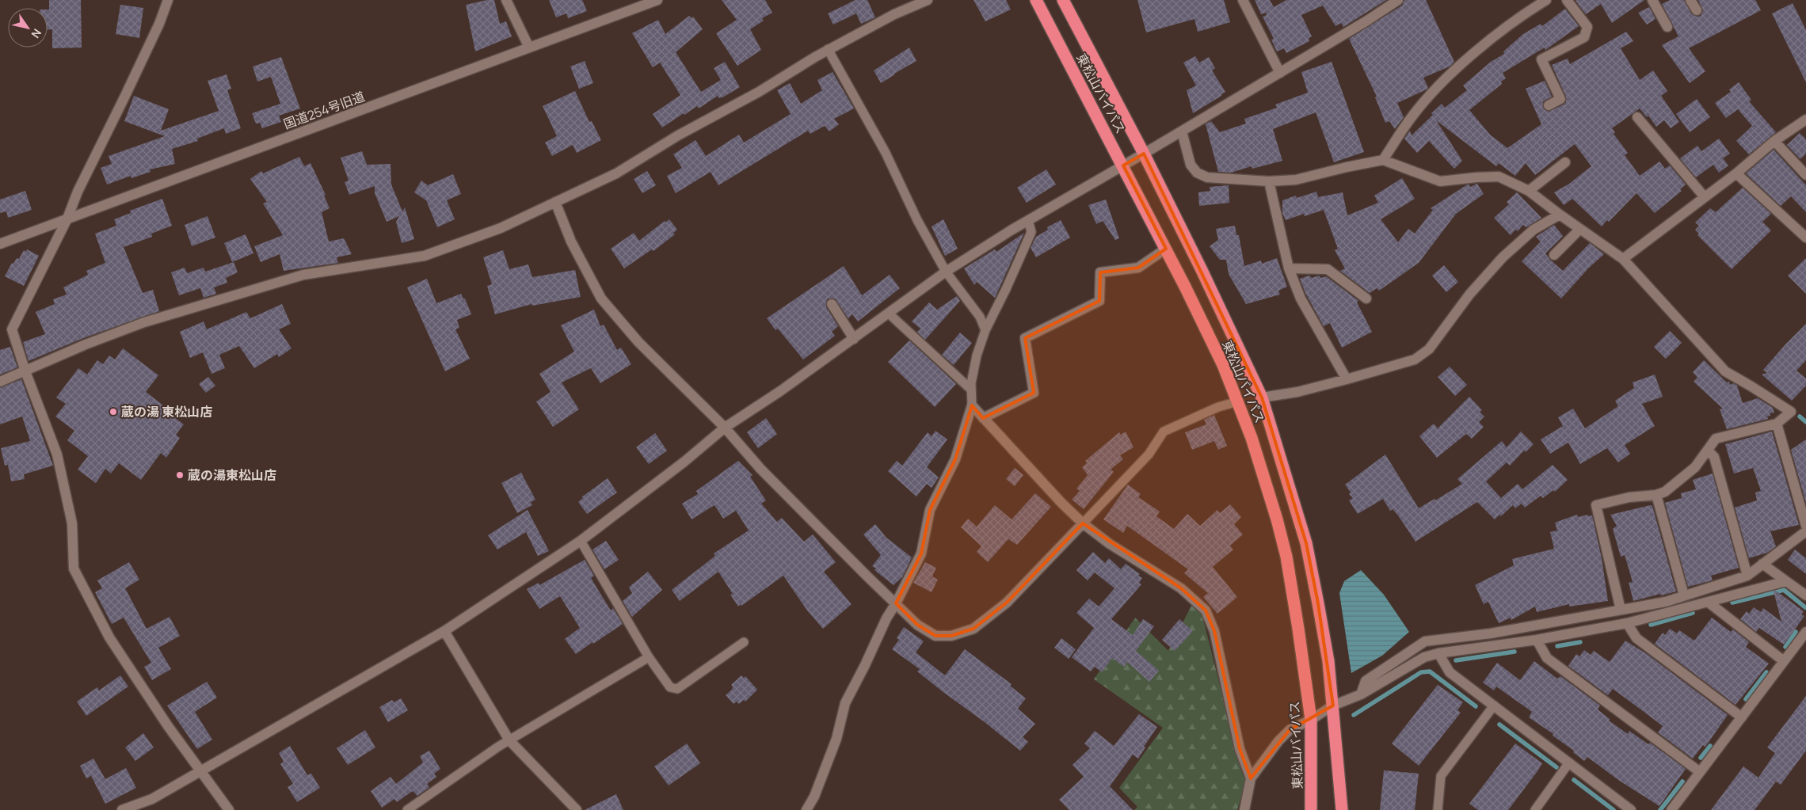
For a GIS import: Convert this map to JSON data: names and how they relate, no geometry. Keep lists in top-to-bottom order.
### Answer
{
  "streets": {
    "highway": ["東松山バイパス"],
    "street": ["国道254号旧道"]
  },
  "places": ["蔵の湯 東松山店", "蔵の湯東松山店"],
  "north": "bottom right"
}
